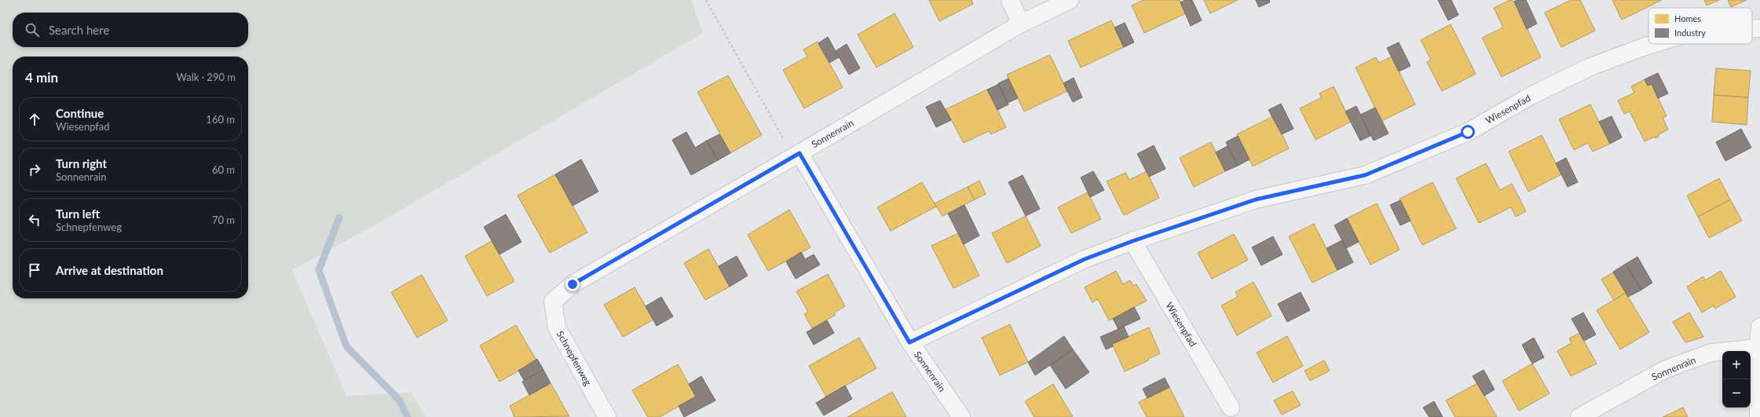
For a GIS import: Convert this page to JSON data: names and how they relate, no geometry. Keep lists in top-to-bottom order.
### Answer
{
  "streets": {
    "street": ["Wiesenpfad", "Sonnenrain", "Schnepfenweg"]
  },
  "crossings": [
    ["Wiesenpfad", "Sonnenrain"],
    ["Sonnenrain", "Schnepfenweg"]
  ],
  "legend": ["Homes", "Industry"],
  "page": {
    "search": "Search here",
    "heading": ["4 min", "Walk · 290 m"],
    "list": [
      ["Continue", "Wiesenpfad", "160 m"],
      ["Turn right", "Sonnenrain", "60 m"],
      ["Turn left", "Schnepfenweg", "70 m"],
      "Arrive at destination"
    ],
    "map_buttons": ["+", "−"]
  }
}
